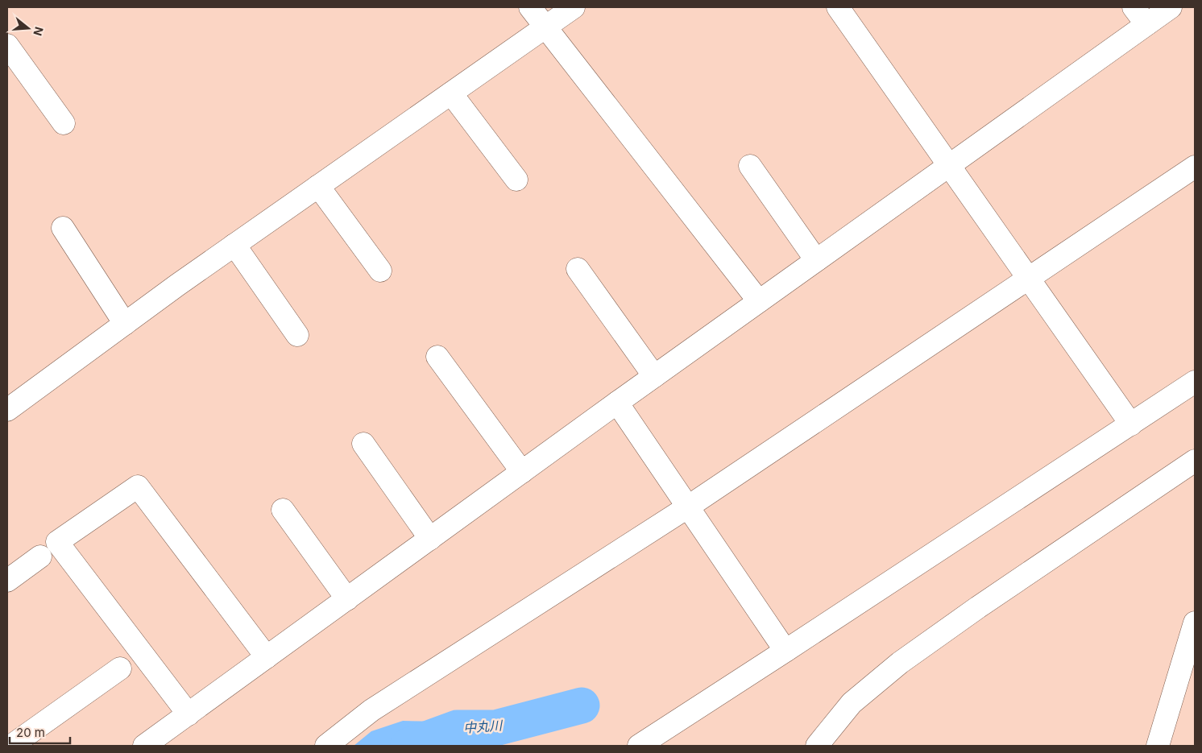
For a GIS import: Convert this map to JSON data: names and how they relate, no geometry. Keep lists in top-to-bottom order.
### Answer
{
  "water": ["中丸川"],
  "scale_bar": "20 m",
  "north": "right"
}
